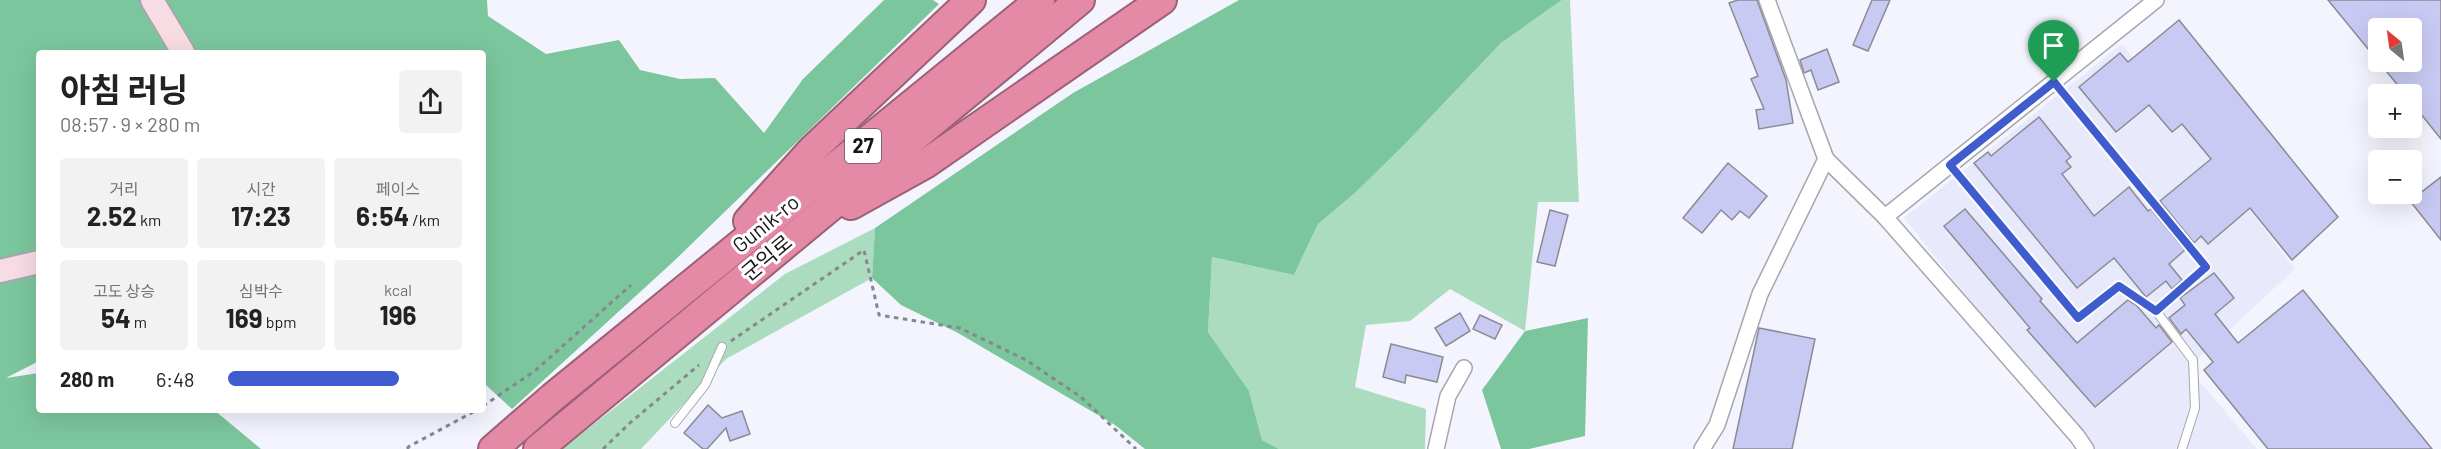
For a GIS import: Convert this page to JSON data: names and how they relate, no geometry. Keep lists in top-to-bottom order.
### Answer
{
  "streets": {
    "highway": ["27", "Gunik-ro", "군익로"]
  },
  "north": "top left",
  "page": {
    "map_buttons": ["+", "−"],
    "heading": ["아침 러닝", "08:57 · 9 × 280 m"],
    "stats": [
      ["거리", "2.52 km"],
      ["시간", "17:23"],
      ["페이스", "6:54 /km"],
      ["고도 상승", "54 m"],
      ["심박수", "169 bpm"],
      ["kcal", "196"]
    ],
    "list": [
      {
        "name": "280 m",
        "note": "6:48"
      }
    ]
  }
}
